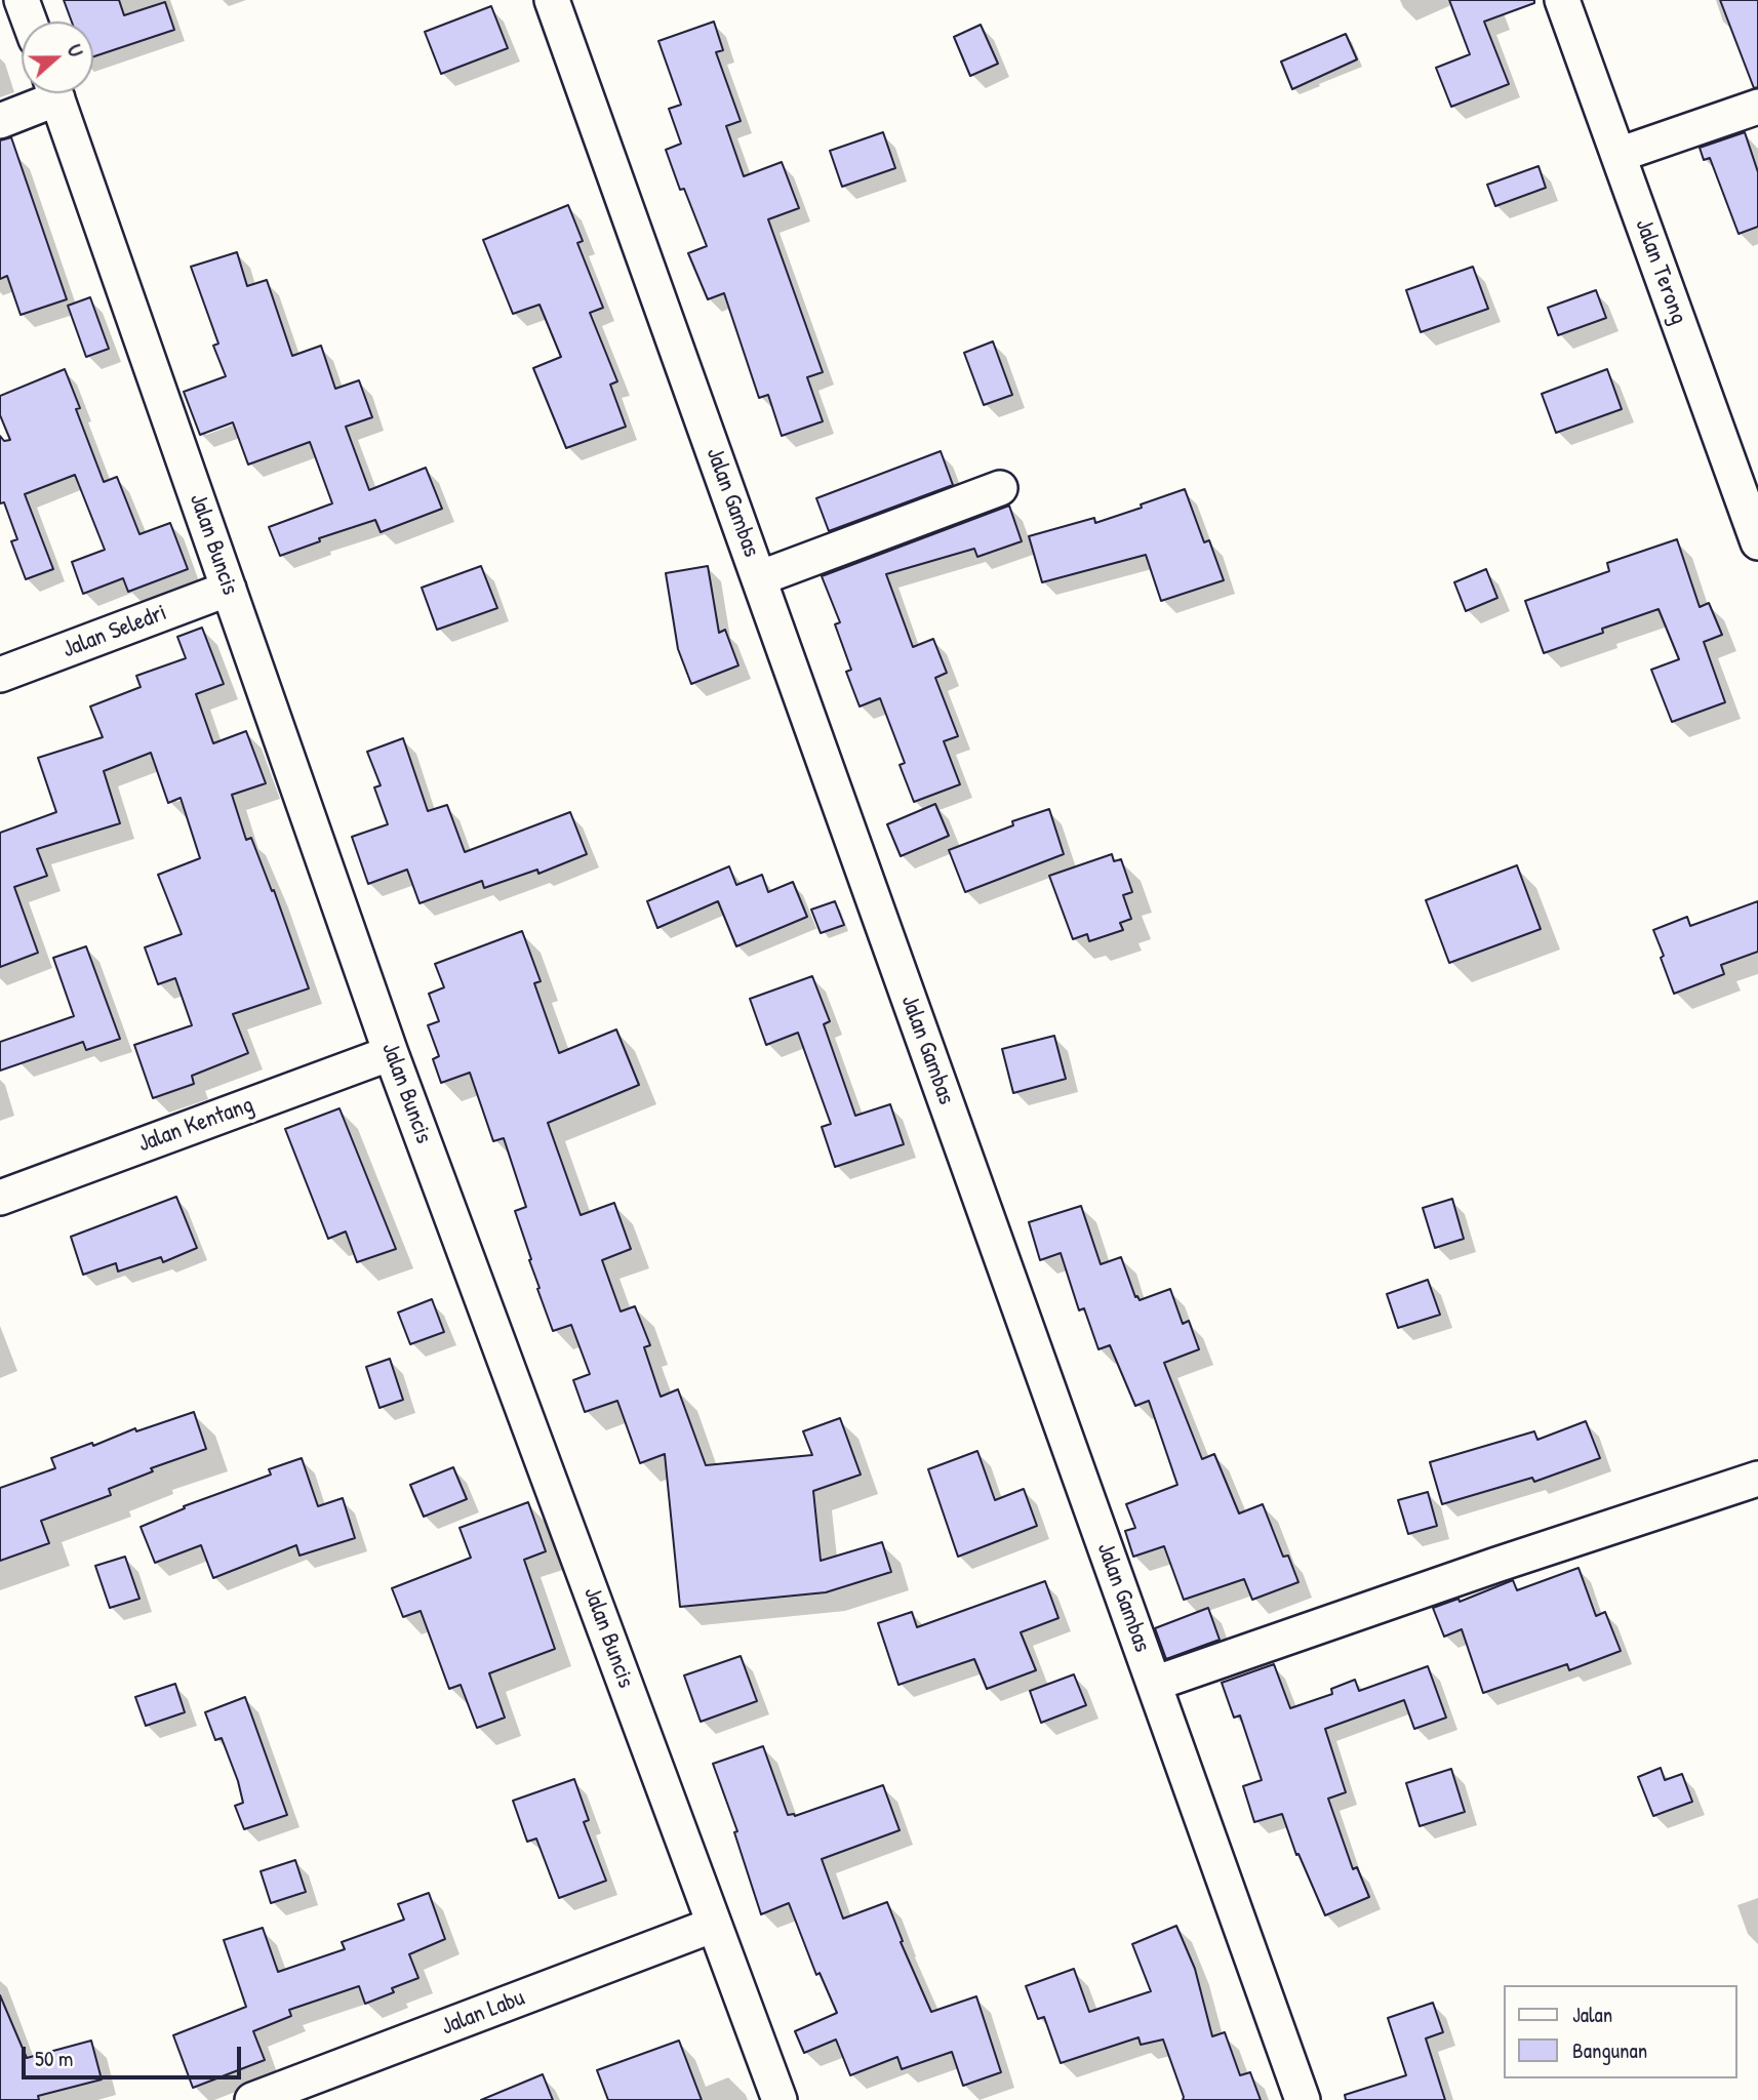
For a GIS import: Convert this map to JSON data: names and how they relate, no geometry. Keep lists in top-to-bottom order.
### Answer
{
  "streets": {
    "street": [
      "Jalan Terong",
      "Jalan Gambas",
      "Jalan Buncis",
      "Jalan Seledri",
      "Jalan Kentang",
      "Jalan Labu"
    ]
  },
  "crossings": [
    ["Jalan Buncis", "Jalan Seledri"],
    ["Jalan Buncis", "Jalan Kentang"],
    ["Jalan Buncis", "Jalan Labu"]
  ],
  "legend": ["Jalan", "Bangunan"],
  "scale_bar": "50 m",
  "north": "right"
}
